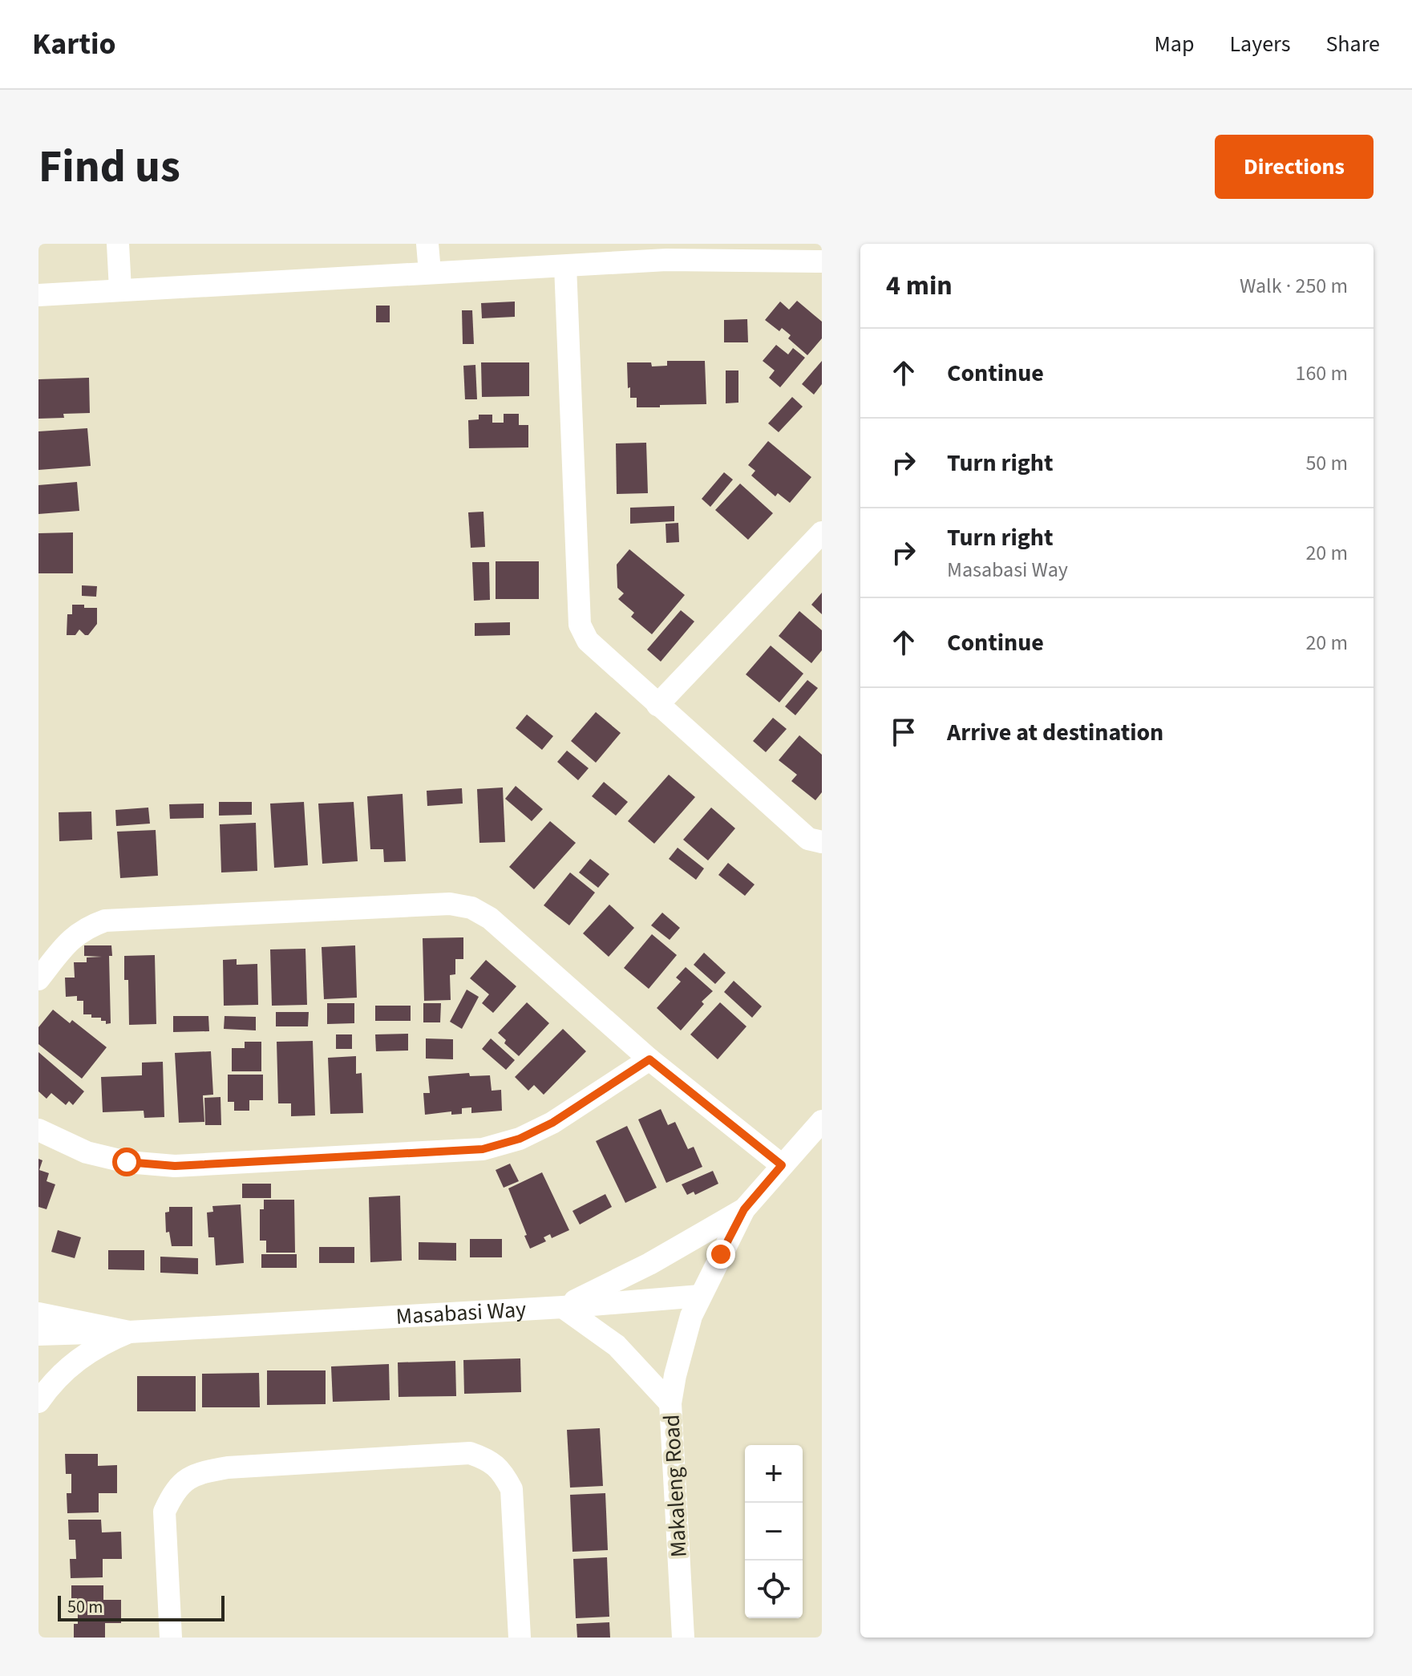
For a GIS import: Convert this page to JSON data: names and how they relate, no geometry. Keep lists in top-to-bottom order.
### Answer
{
  "streets": {
    "street": ["Masabasi Way", "Makaleng Road"]
  },
  "crossings": [
    ["Masabasi Way", "Makaleng Road"]
  ],
  "scale_bar": "50 m",
  "page": {
    "header": "Kartio",
    "nav": ["Map", "Layers", "Share"],
    "buttons": "Directions",
    "title": "Find us",
    "heading": ["4 min", "Walk · 250 m"],
    "list": [
      ["Continue", "160 m"],
      ["Turn right", "50 m"],
      ["Turn right", "Masabasi Way", "20 m"],
      ["Continue", "20 m"],
      "Arrive at destination"
    ],
    "map_buttons": ["+", "−"],
    "scale": "50 m"
  }
}
